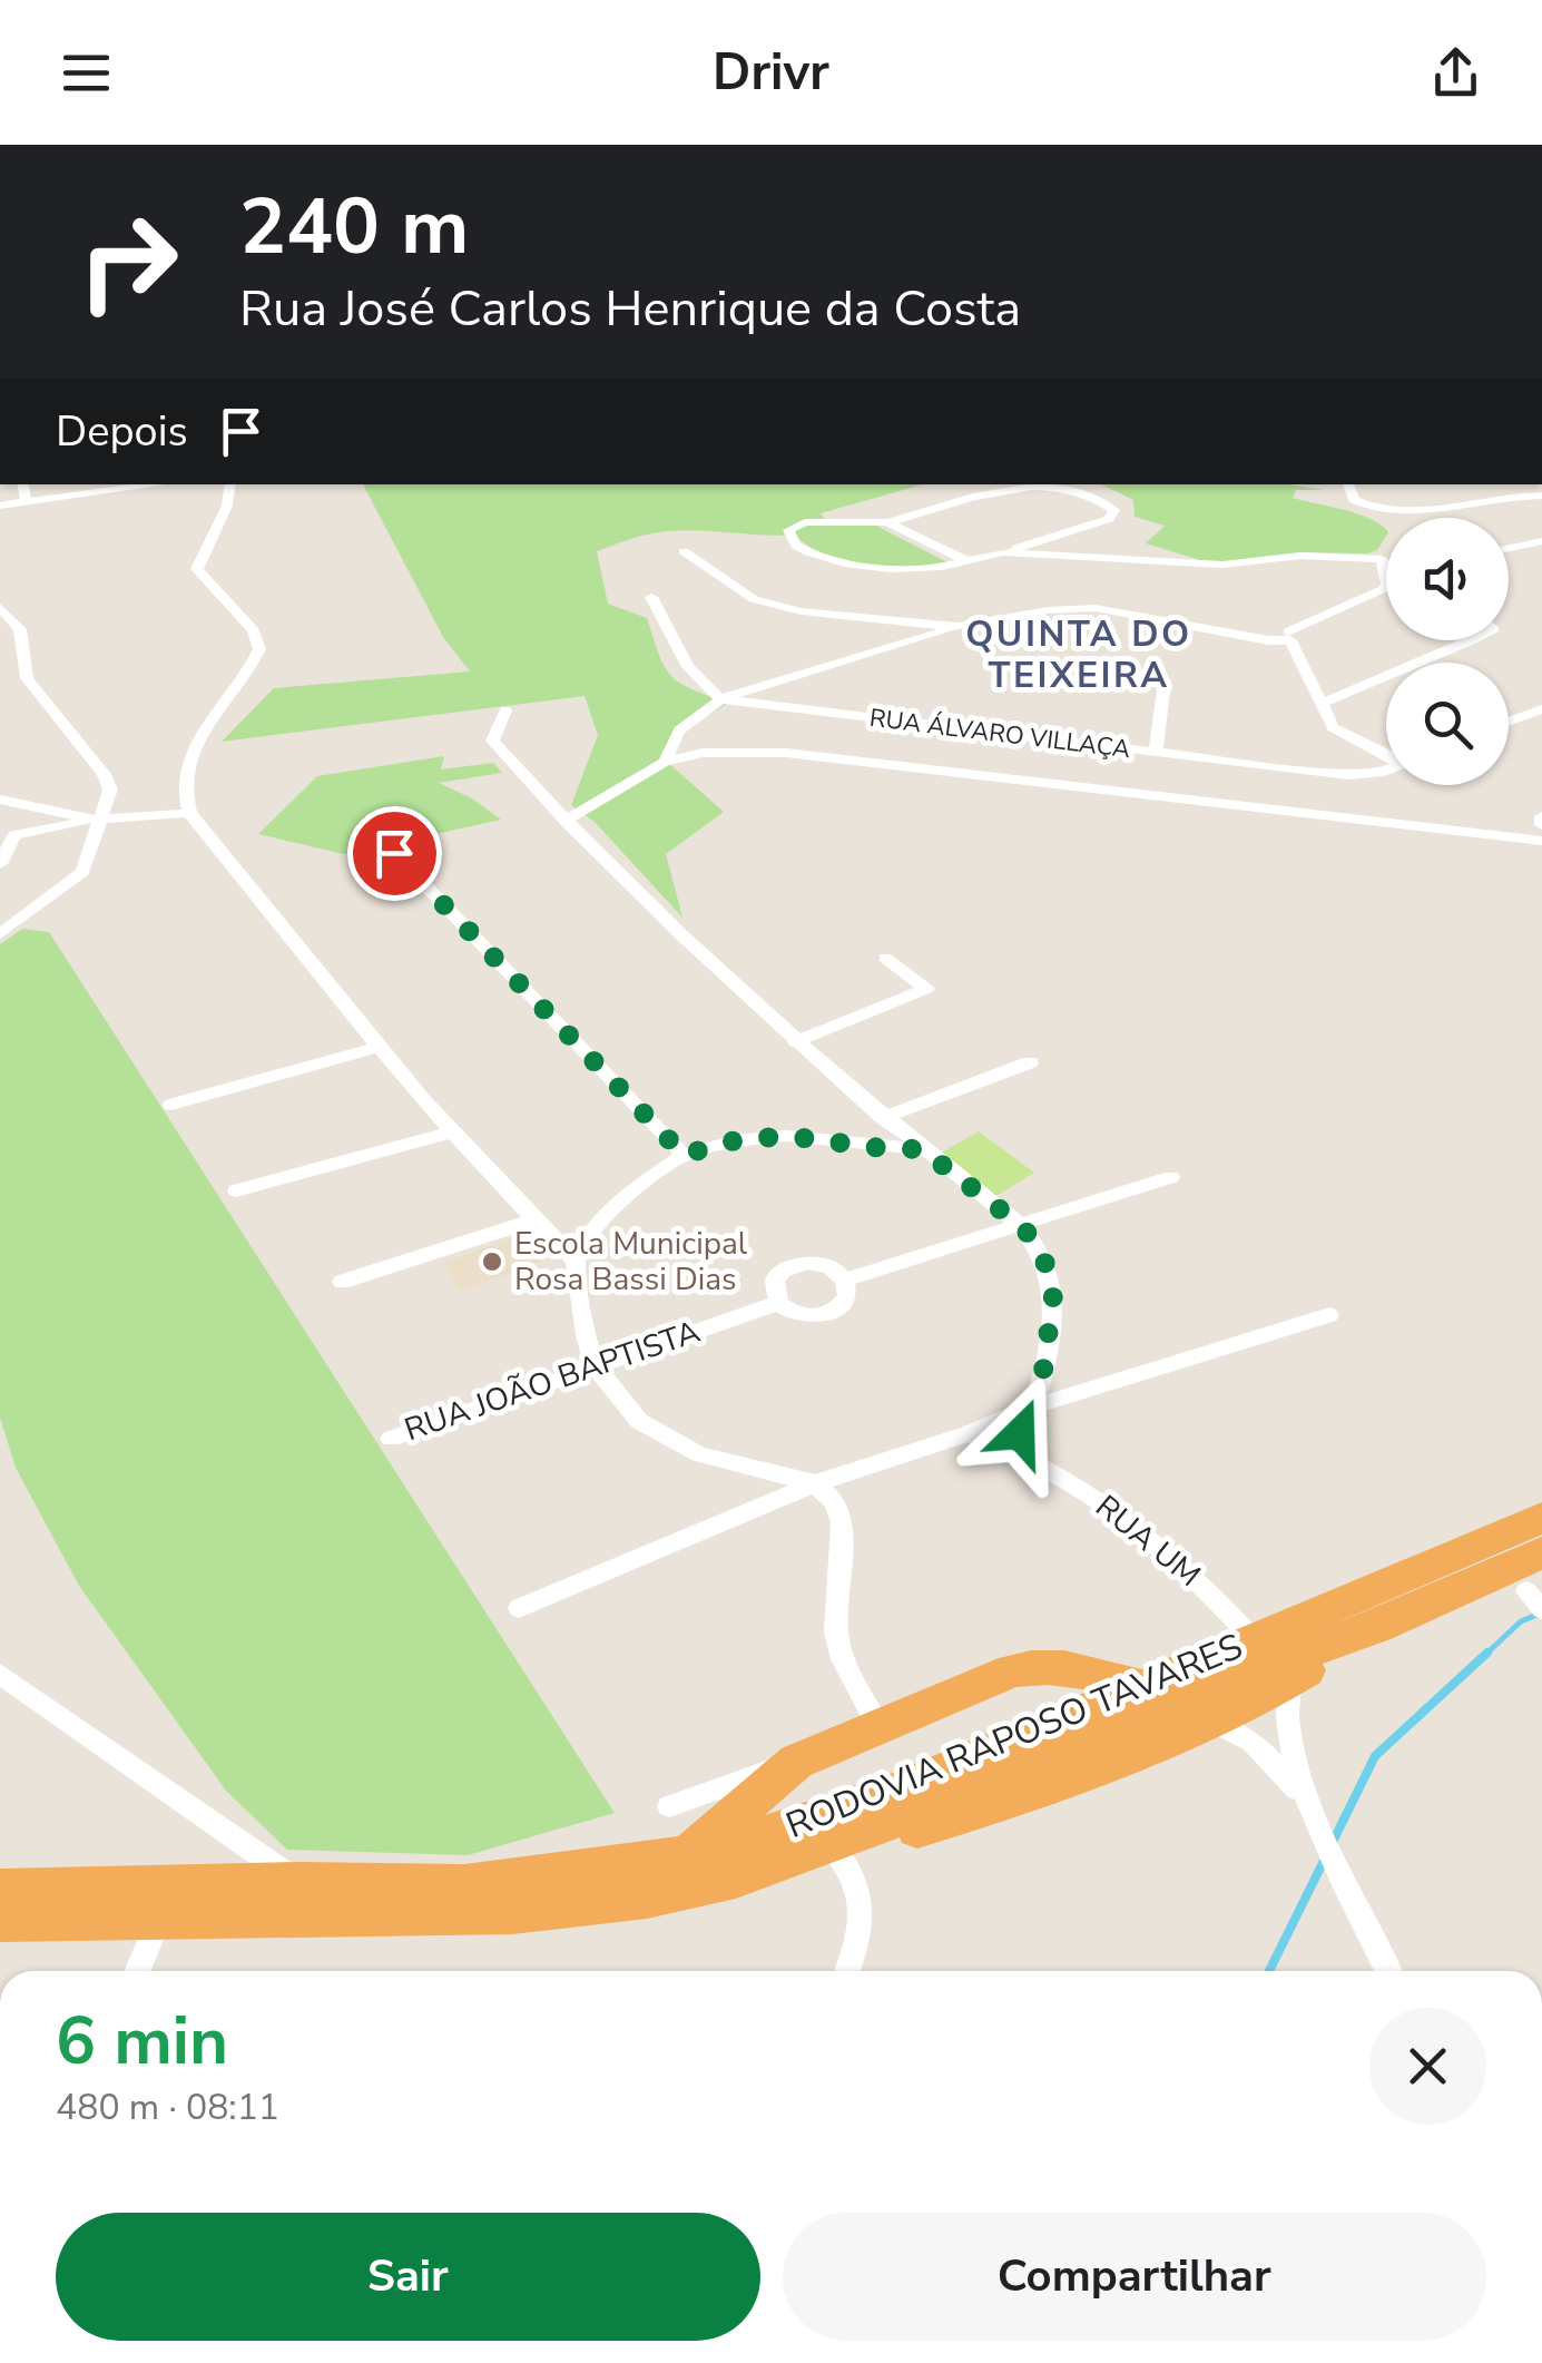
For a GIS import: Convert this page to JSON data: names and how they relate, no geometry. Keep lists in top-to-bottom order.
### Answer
{
  "streets": {
    "highway": ["RODOVIA RAPOSO TAVARES"],
    "street": ["RUA ÁLVARO VILLAÇA", "RUA JOÃO BAPTISTA", "RUA UM"]
  },
  "crossings": [
    ["RUA UM", "RODOVIA RAPOSO TAVARES"]
  ],
  "districts": ["QUINTA DO TEIXEIRA"],
  "places": ["Escola Municipal Rosa Bassi Dias"],
  "page": {
    "header": "Drivr",
    "turn": ["240 m", "Rua José Carlos Henrique da Costa"],
    "then": "Depois",
    "heading": ["6 min", "480 m · 08:11"],
    "buttons": ["Sair", "Compartilhar"]
  }
}
